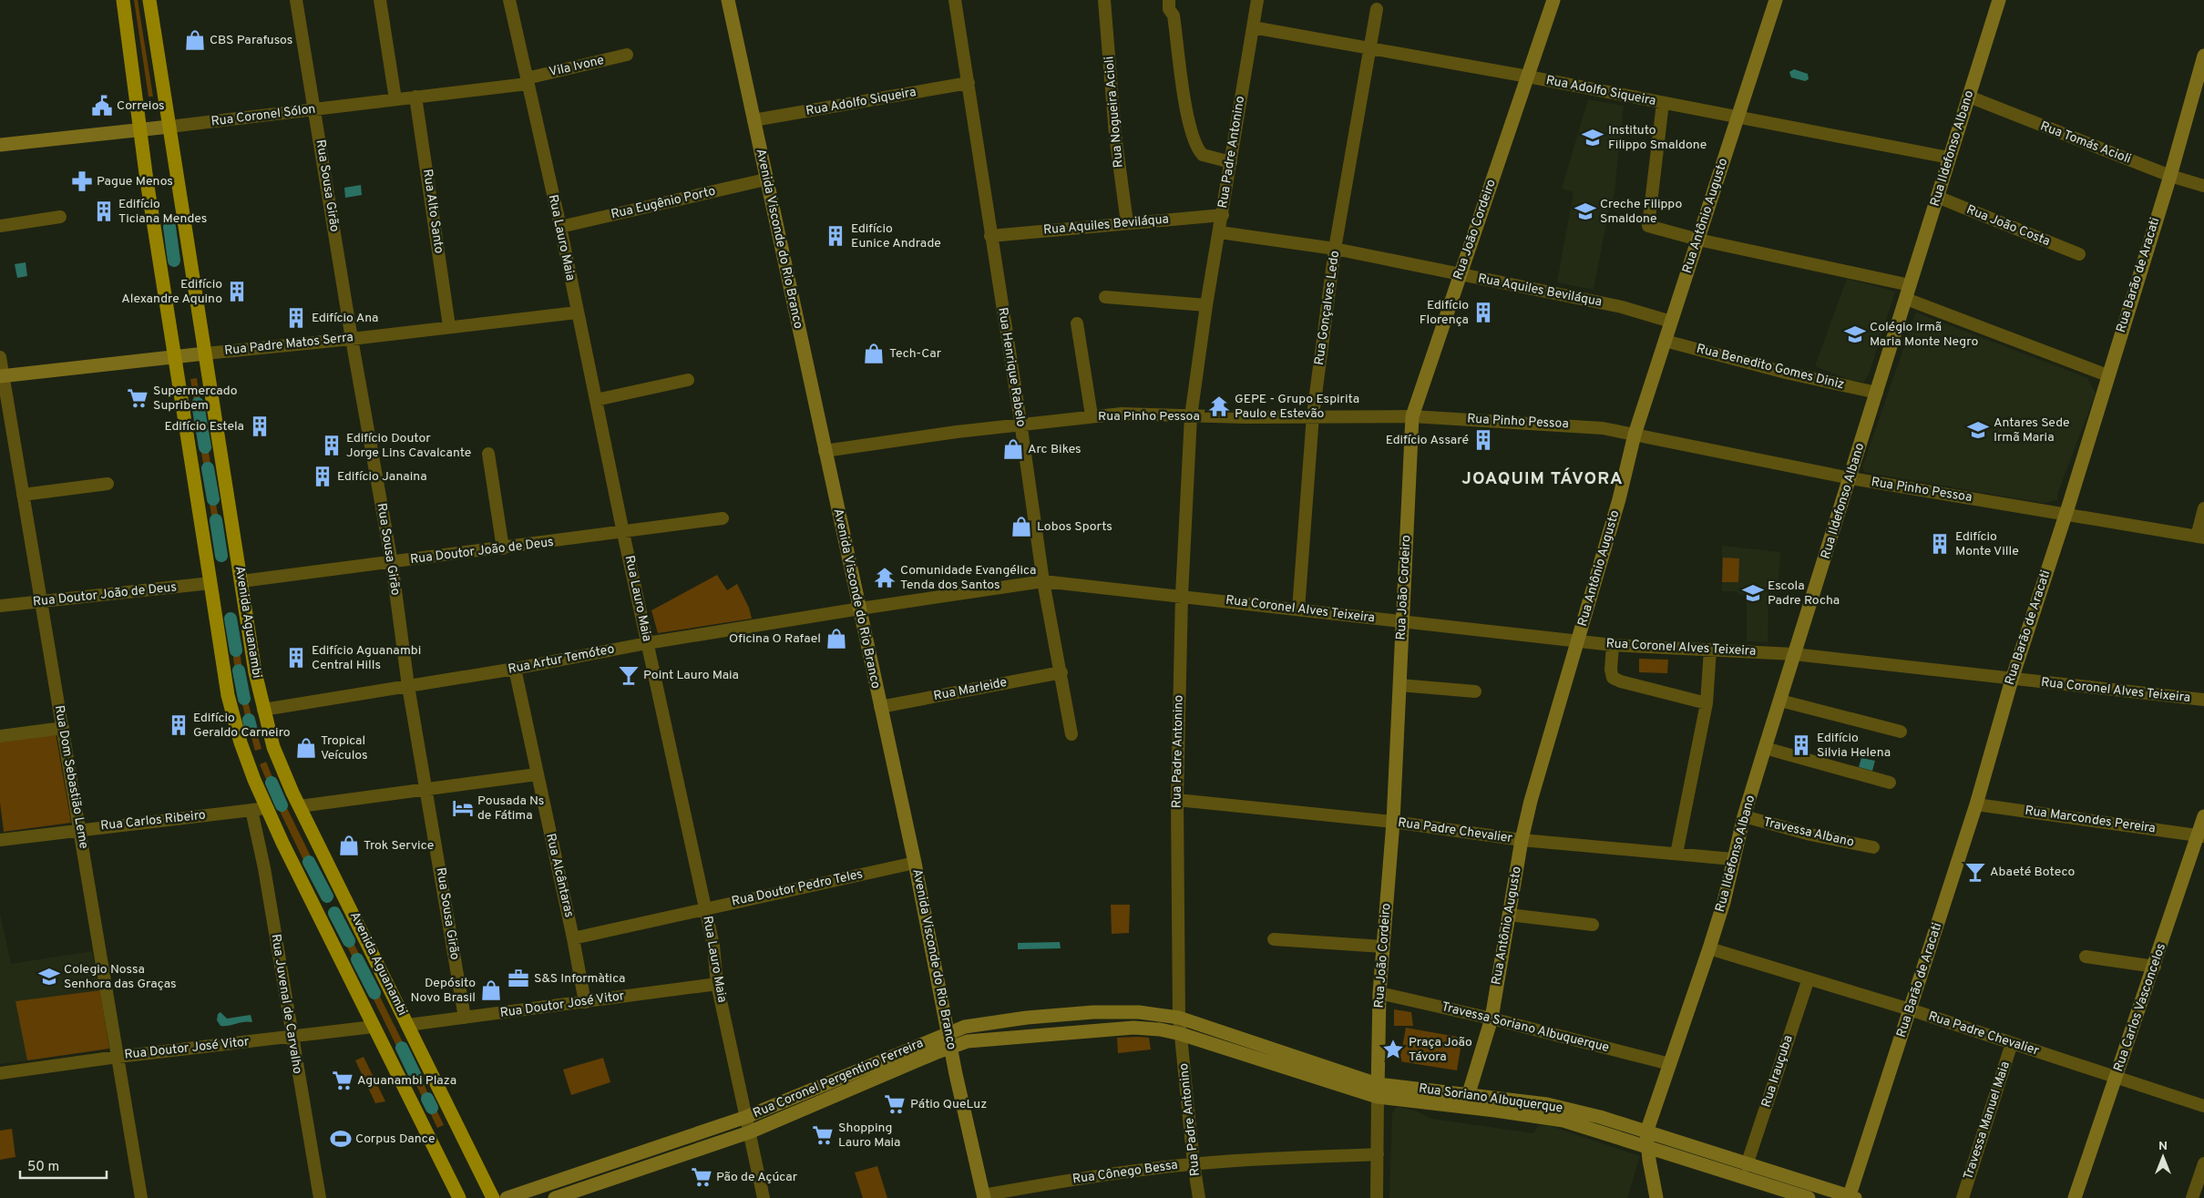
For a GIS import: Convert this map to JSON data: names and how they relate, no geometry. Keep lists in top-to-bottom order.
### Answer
{
  "streets": {
    "main road": ["Avenida Aguanambi"],
    "street": [
      "Vila Ivone",
      "Rua Adolfo Siqueira",
      "Rua Nogueira Acioli",
      "Rua Coronel Sólon",
      "Rua Tomás Acioli",
      "Rua Ildefonso Albano",
      "Rua Padre Antonino",
      "Rua Sousa Girão",
      "Rua Eugênio Porto",
      "Rua Alto Santo",
      "Rua Antônio Augusto",
      "Rua Aquiles Beviláqua",
      "Rua João Costa",
      "Rua João Cordeiro",
      "Rua Lauro Maia",
      "Avenida Visconde do Rio Branco",
      "Rua Barão de Aracati",
      "Rua Gonçalves Ledo",
      "Rua Padre Matos Serra",
      "Rua Henrique Rabelo",
      "Rua Benedito Gomes Diniz",
      "Rua Pinho Pessoa",
      "Rua Doutor João de Deus",
      "Rua Coronel Alves Teixeira",
      "Rua Artur Temóteo",
      "Rua Marleide",
      "Rua Dom Sebastião Leme",
      "Rua Marcondes Pereira",
      "Rua Carlos Ribeiro",
      "Rua Padre Chevalier",
      "Travessa Albano",
      "Rua Alcântaras",
      "Rua Doutor Pedro Teles",
      "Rua Juvenal de Carvalho",
      "Rua Doutor José Vitor",
      "Rua Carlos Vasconcelos",
      "Travessa Soriano Albuquerque",
      "Rua Irauçuba",
      "Rua Coronel Pergentino Ferreira",
      "Rua Soriano Albuquerque",
      "Travessa Manuel Maia",
      "Rua Cônego Bessa"
    ]
  },
  "crossings": [
    ["Vila Ivone", "Rua Coronel Sólon"],
    ["Vila Ivone", "Rua Lauro Maia"],
    ["Rua Adolfo Siqueira", "Rua Ildefonso Albano"],
    ["Rua Adolfo Siqueira", "Rua Padre Antonino"],
    ["Rua Adolfo Siqueira", "Rua Antônio Augusto"],
    ["Rua Adolfo Siqueira", "Rua João Cordeiro"],
    ["Rua Adolfo Siqueira", "Avenida Visconde do Rio Branco"],
    ["Rua Adolfo Siqueira", "Rua Gonçalves Ledo"],
    ["Rua Adolfo Siqueira", "Rua Henrique Rabelo"],
    ["Rua Nogueira Acioli", "Rua Aquiles Beviláqua"],
    ["Rua Coronel Sólon", "Rua Sousa Girão"],
    ["Rua Coronel Sólon", "Rua Alto Santo"],
    ["Rua Coronel Sólon", "Rua Lauro Maia"],
    ["Rua Coronel Sólon", "Avenida Aguanambi"],
    ["Rua Tomás Acioli", "Rua Ildefonso Albano"],
    ["Rua Tomás Acioli", "Rua Barão de Aracati"],
    ["Rua Ildefonso Albano", "Rua João Costa"],
    ["Rua Ildefonso Albano", "Rua Benedito Gomes Diniz"],
    ["Rua Ildefonso Albano", "Rua Pinho Pessoa"],
    ["Rua Ildefonso Albano", "Rua Coronel Alves Teixeira"],
    ["Rua Ildefonso Albano", "Rua Padre Chevalier"],
    ["Rua Ildefonso Albano", "Travessa Albano"],
    ["Rua Ildefonso Albano", "Travessa Soriano Albuquerque"],
    ["Rua Ildefonso Albano", "Rua Soriano Albuquerque"],
    ["Rua Padre Antonino", "Rua Aquiles Beviláqua"],
    ["Rua Padre Antonino", "Rua Pinho Pessoa"],
    ["Rua Padre Antonino", "Rua Coronel Alves Teixeira"],
    ["Rua Padre Antonino", "Rua Padre Chevalier"],
    ["Rua Padre Antonino", "Rua Coronel Pergentino Ferreira"],
    ["Rua Padre Antonino", "Rua Soriano Albuquerque"],
    ["Rua Padre Antonino", "Rua Cônego Bessa"],
    ["Rua Sousa Girão", "Rua Padre Matos Serra"],
    ["Rua Sousa Girão", "Rua Doutor João de Deus"],
    ["Rua Sousa Girão", "Rua Artur Temóteo"],
    ["Rua Sousa Girão", "Rua Doutor José Vitor"],
    ["Rua Eugênio Porto", "Rua Lauro Maia"],
    ["Rua Eugênio Porto", "Avenida Visconde do Rio Branco"],
    ["Rua Alto Santo", "Rua Padre Matos Serra"],
    ["Rua Antônio Augusto", "Rua Aquiles Beviláqua"],
    ["Rua Antônio Augusto", "Rua Benedito Gomes Diniz"],
    ["Rua Antônio Augusto", "Rua Pinho Pessoa"],
    ["Rua Antônio Augusto", "Rua Coronel Alves Teixeira"],
    ["Rua Antônio Augusto", "Rua Padre Chevalier"],
    ["Rua Antônio Augusto", "Travessa Soriano Albuquerque"],
    ["Rua Antônio Augusto", "Rua Soriano Albuquerque"],
    ["Rua Aquiles Beviláqua", "Rua João Cordeiro"],
    ["Rua Aquiles Beviláqua", "Rua Gonçalves Ledo"],
    ["Rua Aquiles Beviláqua", "Rua Henrique Rabelo"],
    ["Rua João Cordeiro", "Rua Pinho Pessoa"],
    ["Rua João Cordeiro", "Rua Coronel Alves Teixeira"],
    ["Rua João Cordeiro", "Rua Padre Chevalier"],
    ["Rua João Cordeiro", "Travessa Soriano Albuquerque"],
    ["Rua João Cordeiro", "Rua Soriano Albuquerque"],
    ["Rua João Cordeiro", "Rua Cônego Bessa"],
    ["Rua Lauro Maia", "Rua Padre Matos Serra"],
    ["Rua Lauro Maia", "Rua Doutor João de Deus"],
    ["Rua Lauro Maia", "Rua Artur Temóteo"],
    ["Rua Lauro Maia", "Rua Doutor Pedro Teles"],
    ["Rua Lauro Maia", "Rua Doutor José Vitor"],
    ["Rua Lauro Maia", "Rua Coronel Pergentino Ferreira"],
    ["Avenida Visconde do Rio Branco", "Rua Pinho Pessoa"],
    ["Avenida Visconde do Rio Branco", "Rua Coronel Alves Teixeira"],
    ["Avenida Visconde do Rio Branco", "Rua Artur Temóteo"],
    ["Avenida Visconde do Rio Branco", "Rua Marleide"],
    ["Avenida Visconde do Rio Branco", "Rua Doutor Pedro Teles"],
    ["Avenida Visconde do Rio Branco", "Rua Coronel Pergentino Ferreira"],
    ["Avenida Visconde do Rio Branco", "Rua Cônego Bessa"],
    ["Rua Barão de Aracati", "Rua Pinho Pessoa"],
    ["Rua Barão de Aracati", "Rua Coronel Alves Teixeira"],
    ["Rua Barão de Aracati", "Rua Marcondes Pereira"],
    ["Rua Barão de Aracati", "Rua Padre Chevalier"],
    ["Rua Barão de Aracati", "Rua Soriano Albuquerque"],
    ["Rua Gonçalves Ledo", "Rua Pinho Pessoa"],
    ["Rua Gonçalves Ledo", "Rua Coronel Alves Teixeira"],
    ["Rua Padre Matos Serra", "Avenida Aguanambi"],
    ["Rua Padre Matos Serra", "Rua Dom Sebastião Leme"],
    ["Rua Henrique Rabelo", "Rua Pinho Pessoa"],
    ["Rua Henrique Rabelo", "Rua Coronel Alves Teixeira"],
    ["Rua Henrique Rabelo", "Rua Marleide"],
    ["Rua Doutor João de Deus", "Avenida Aguanambi"],
    ["Rua Doutor João de Deus", "Rua Dom Sebastião Leme"],
    ["Rua Coronel Alves Teixeira", "Rua Artur Temóteo"],
    ["Avenida Aguanambi", "Rua Artur Temóteo"],
    ["Avenida Aguanambi", "Rua Doutor José Vitor"],
    ["Rua Artur Temóteo", "Rua Alcântaras"],
    ["Rua Dom Sebastião Leme", "Rua Carlos Ribeiro"],
    ["Rua Dom Sebastião Leme", "Rua Doutor José Vitor"],
    ["Rua Marcondes Pereira", "Rua Carlos Vasconcelos"],
    ["Rua Carlos Ribeiro", "Rua Juvenal de Carvalho"],
    ["Rua Padre Chevalier", "Rua Carlos Vasconcelos"],
    ["Rua Padre Chevalier", "Rua Irauçuba"],
    ["Rua Padre Chevalier", "Travessa Manuel Maia"],
    ["Rua Alcântaras", "Rua Doutor Pedro Teles"],
    ["Rua Alcântaras", "Rua Doutor José Vitor"],
    ["Rua Juvenal de Carvalho", "Rua Doutor José Vitor"],
    ["Rua Irauçuba", "Rua Soriano Albuquerque"],
    ["Rua Coronel Pergentino Ferreira", "Rua Soriano Albuquerque"]
  ],
  "districts": ["JOAQUIM TÁVORA"],
  "places": {
    "shop": [
      "CBS Parafusos",
      "Tech-Car",
      "Arc Bikes",
      "Lobos Sports",
      "Oficina O Rafael",
      "Tropical Veículos",
      "Trok Service",
      "Depósito Novo Brasil"
    ],
    "public building": ["Correios"],
    "school or university": [
      "Instituto Filippo Smaldone",
      "Creche Filippo Smaldone",
      "Colégio Irmã Maria Monte Negro",
      "Antares Sede Irmã Maria",
      "Escola Padre Rocha",
      "Colegio Nossa Senhora das Graças"
    ],
    "pharmacy": ["Pague Menos"],
    "building": [
      "Edifício Ticiana Mendes",
      "Edifício Eunice Andrade",
      "Edifício Alexandre Aquino",
      "Edifício Florença",
      "Edifício Ana",
      "Edifício Estela",
      "Edifício Assaré",
      "Edifício Doutor Jorge Lins Cavalcante",
      "Edifício Janaina",
      "Edifício Monte Ville",
      "Edifício Aguanambi Central Hills",
      "Edifício Geraldo Carneiro",
      "Edifício Silvia Helena"
    ],
    "supermarket": [
      "Supermercado Supribem",
      "Aguanambi Plaza",
      "Pátio QueLuz",
      "Shopping Lauro Maia",
      "Pão de Açúcar"
    ],
    "temple": ["GEPE - Grupo Espirita Paulo e Estevão", "Comunidade Evangélica Tenda dos Santos"],
    "bar": ["Point Lauro Maia", "Abaeté Boteco"],
    "hotel": ["Pousada Ns de Fátima"],
    "office": ["S&S Informàtica"],
    "place": ["Praça João Távora"],
    "sports": ["Corpus Dance"]
  },
  "scale_bar": "50 m",
  "north": "top"
}
